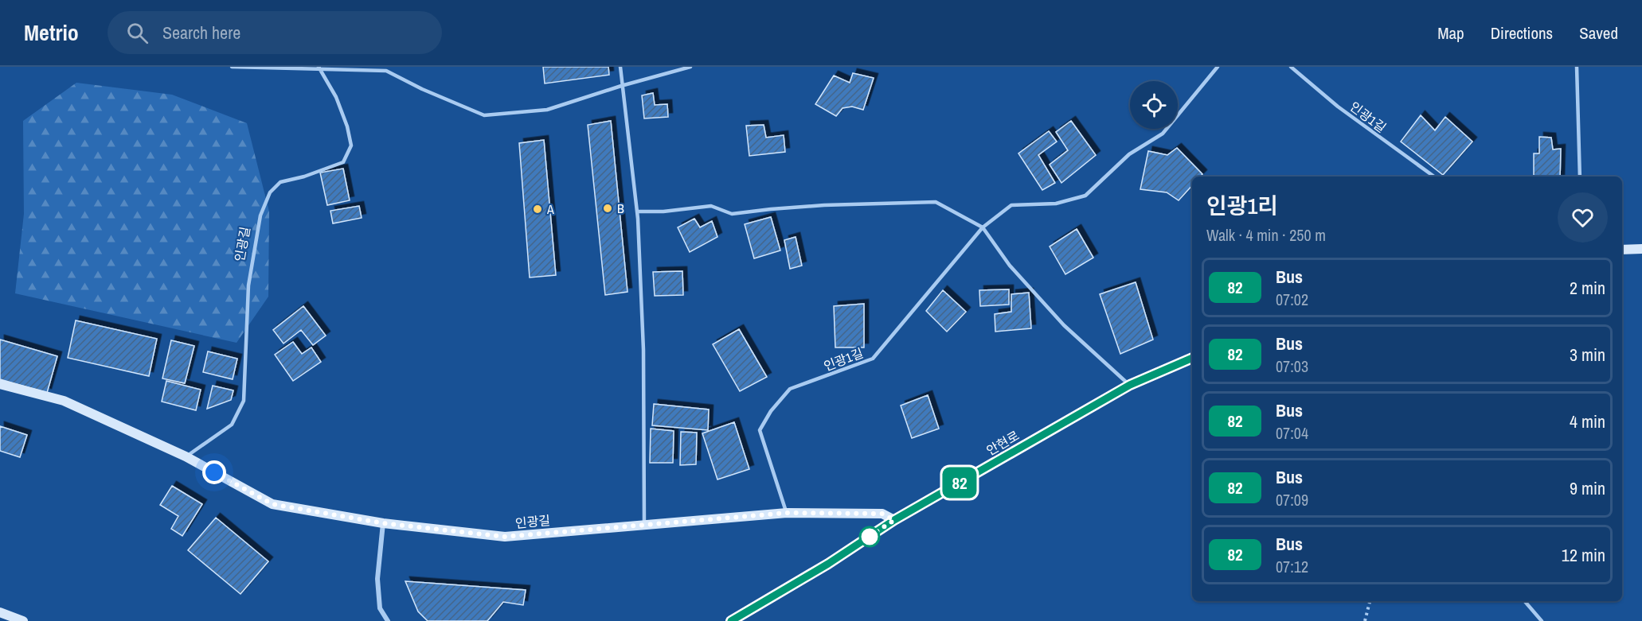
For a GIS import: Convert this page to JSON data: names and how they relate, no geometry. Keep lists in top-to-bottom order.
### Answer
{
  "streets": {
    "street": ["인광길", "안현로"],
    "lane": ["인광1길"]
  },
  "crossings": [
    ["인광1길", "인광길"],
    ["인광길", "안현로"]
  ],
  "places": ["B", "A"],
  "lines": ["bus line 82"],
  "page": {
    "header": "Metrio",
    "search": "Search here",
    "nav": ["Map", "Directions", "Saved"],
    "on_map": "82",
    "heading": ["인광1리", "Walk · 4 min · 250 m"],
    "list": [
      {
        "mark": "82",
        "name": "Bus",
        "note": "07:02",
        "value": "2 min"
      },
      {
        "mark": "82",
        "name": "Bus",
        "note": "07:03",
        "value": "3 min"
      },
      {
        "mark": "82",
        "name": "Bus",
        "note": "07:04",
        "value": "4 min"
      },
      {
        "mark": "82",
        "name": "Bus",
        "note": "07:09",
        "value": "9 min"
      },
      {
        "mark": "82",
        "name": "Bus",
        "note": "07:12",
        "value": "12 min"
      }
    ]
  }
}
